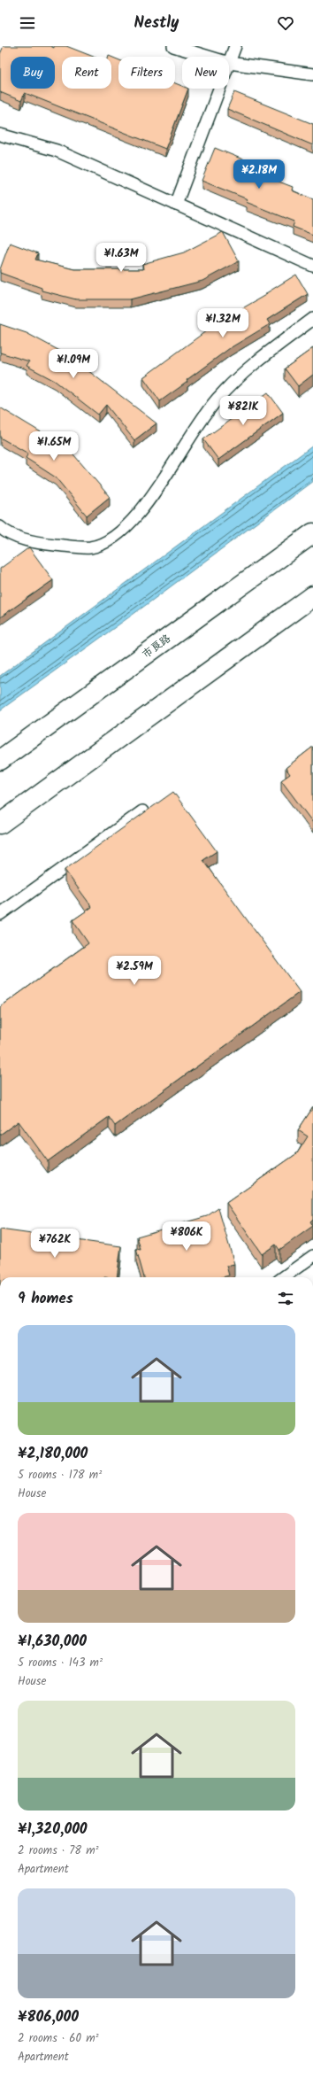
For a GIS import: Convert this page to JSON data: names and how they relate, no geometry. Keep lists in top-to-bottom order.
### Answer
{
  "streets": {
    "main road": ["市良路"]
  },
  "page": {
    "header": "Nestly",
    "chip": [
      "Buy",
      "Rent",
      "Filters",
      "New"
    ],
    "price": [
      "¥2.18M",
      "¥1.63M",
      "¥1.32M",
      "¥1.09M",
      "¥821K",
      "¥1.65M",
      "¥2.59M",
      "¥806K",
      "¥762K"
    ],
    "heading": "9 homes",
    "list": [
      {
        "name": "¥2,180,000",
        "note": "5 rooms · 178 m² · House"
      },
      {
        "name": "¥1,630,000",
        "note": "5 rooms · 143 m² · House"
      },
      {
        "name": "¥1,320,000",
        "note": "2 rooms · 78 m² · Apartment"
      },
      {
        "name": "¥806,000",
        "note": "2 rooms · 60 m² · Apartment"
      }
    ]
  }
}
